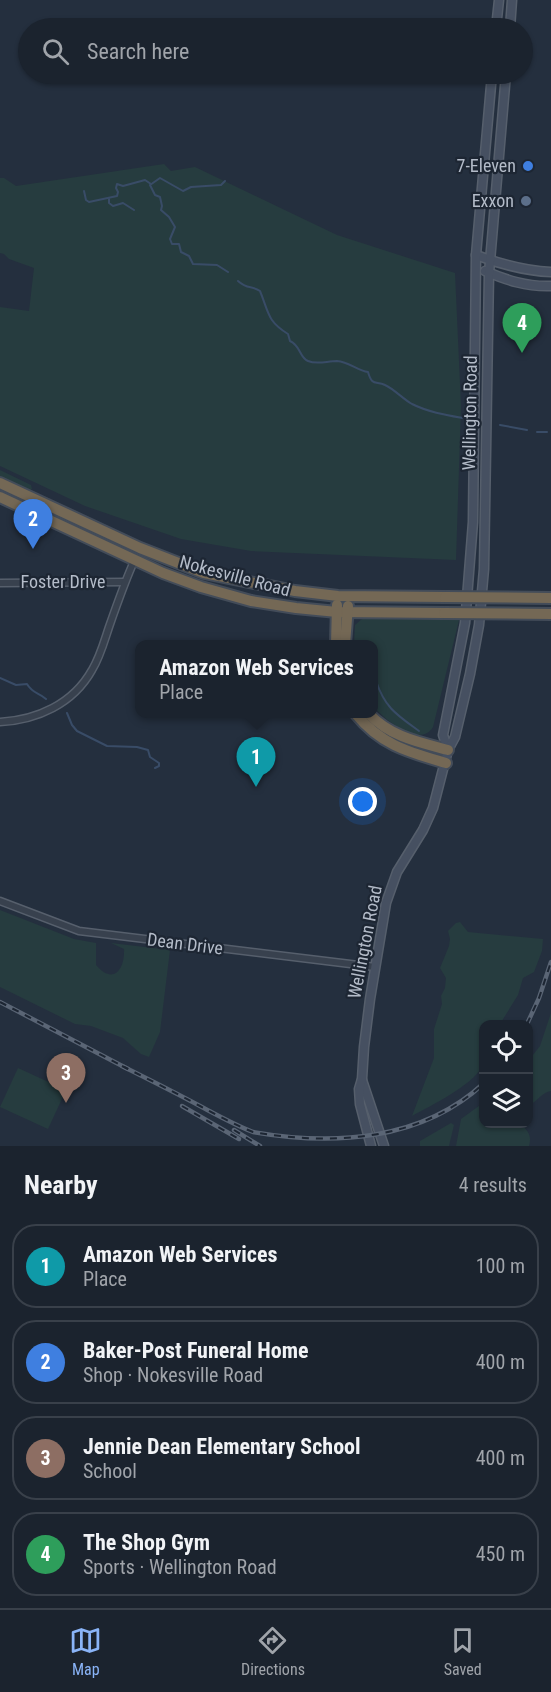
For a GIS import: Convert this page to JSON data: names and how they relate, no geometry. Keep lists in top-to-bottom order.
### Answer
{
  "streets": {
    "highway": ["Nokesville Road"],
    "main road": ["Wellington Road"],
    "street": ["Foster Drive", "Dean Drive"]
  },
  "crossings": [
    ["Wellington Road", "Dean Drive"],
    ["Nokesville Road", "Foster Drive"]
  ],
  "places": ["7-Eleven", "Exxon"],
  "page": {
    "search": "Search here",
    "pins": [
      "4",
      "2",
      "1",
      "3"
    ],
    "popup": ["Amazon Web Services", "Place"],
    "heading": ["Nearby", "4 results"],
    "list": [
      {
        "mark": "1",
        "name": "Amazon Web Services",
        "note": "Place",
        "value": "100 m"
      },
      {
        "mark": "2",
        "name": "Baker-Post Funeral Home",
        "note": "Shop · Nokesville Road",
        "value": "400 m"
      },
      {
        "mark": "3",
        "name": "Jennie Dean Elementary School",
        "note": "School",
        "value": "400 m"
      },
      {
        "mark": "4",
        "name": "The Shop Gym",
        "note": "Sports · Wellington Road",
        "value": "450 m"
      }
    ],
    "nav": ["Map", "Directions", "Saved"]
  }
}
